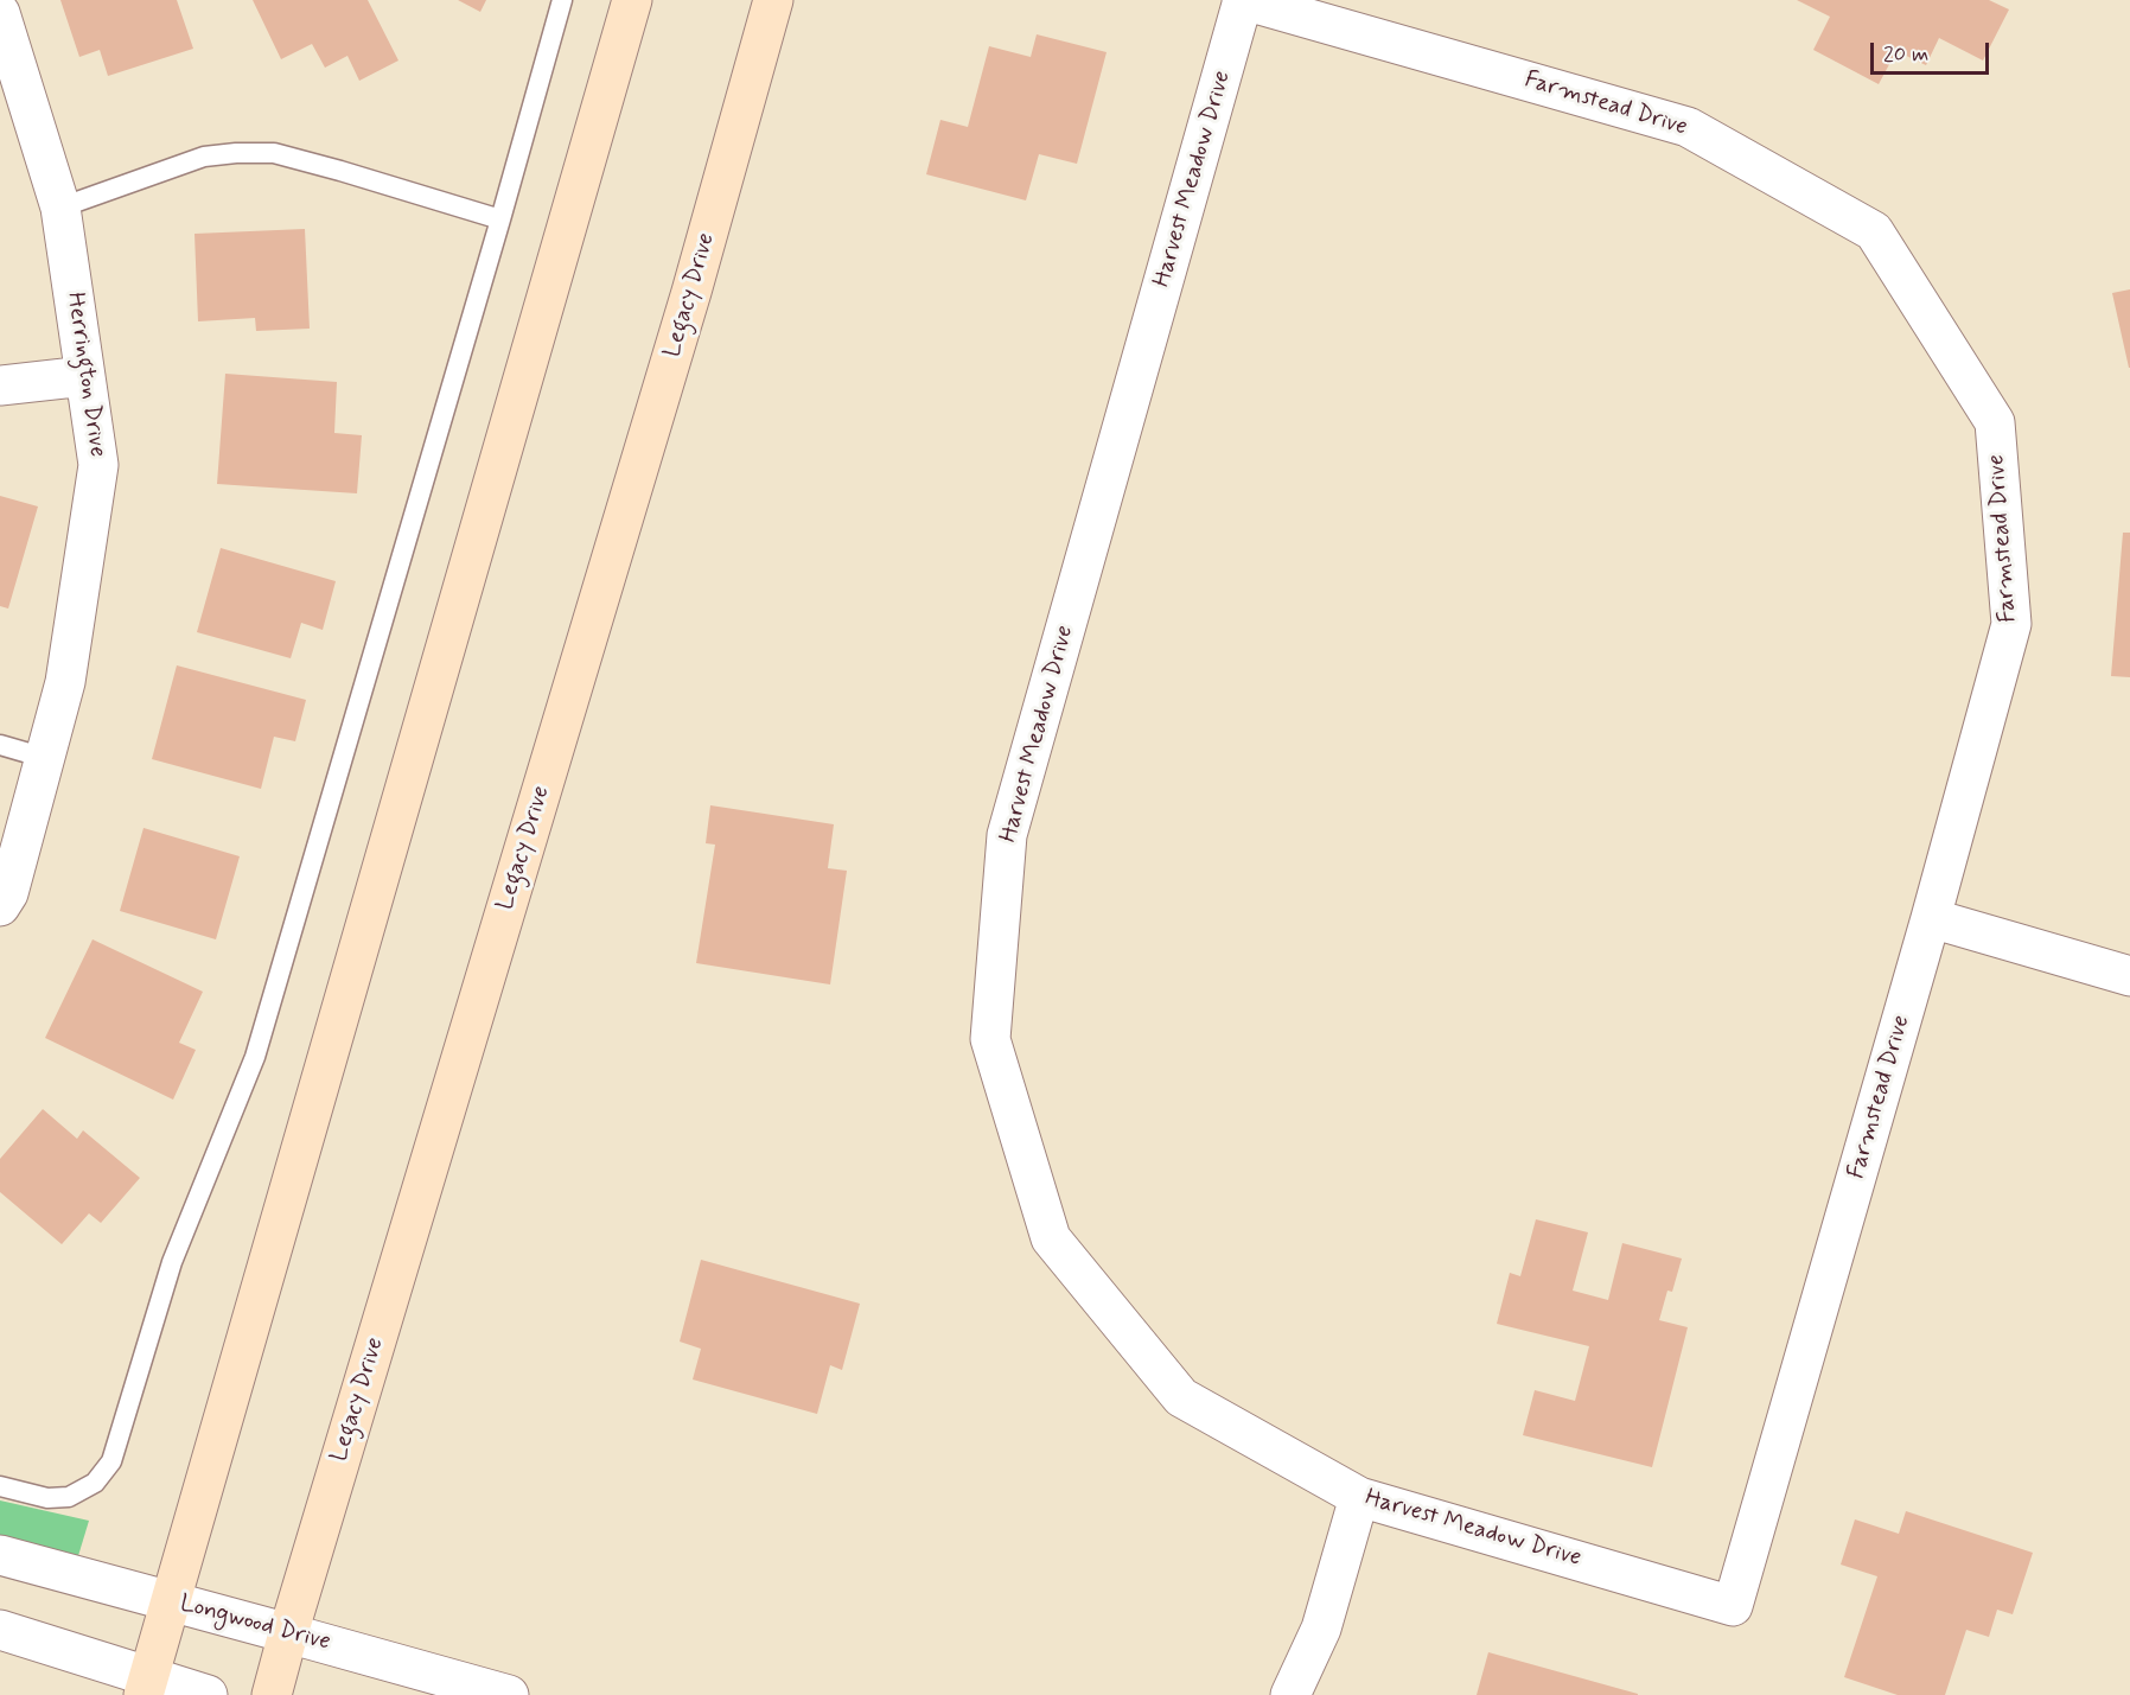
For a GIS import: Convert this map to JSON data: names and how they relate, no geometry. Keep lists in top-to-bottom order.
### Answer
{
  "streets": {
    "main road": ["Legacy Drive"],
    "street": [
      "Farmstead Drive",
      "Harvest Meadow Drive",
      "Herrington Drive",
      "Longwood Drive"
    ]
  },
  "crossings": [
    ["Farmstead Drive", "Harvest Meadow Drive"],
    ["Legacy Drive", "Longwood Drive"]
  ],
  "scale_bar": "20 m"
}
